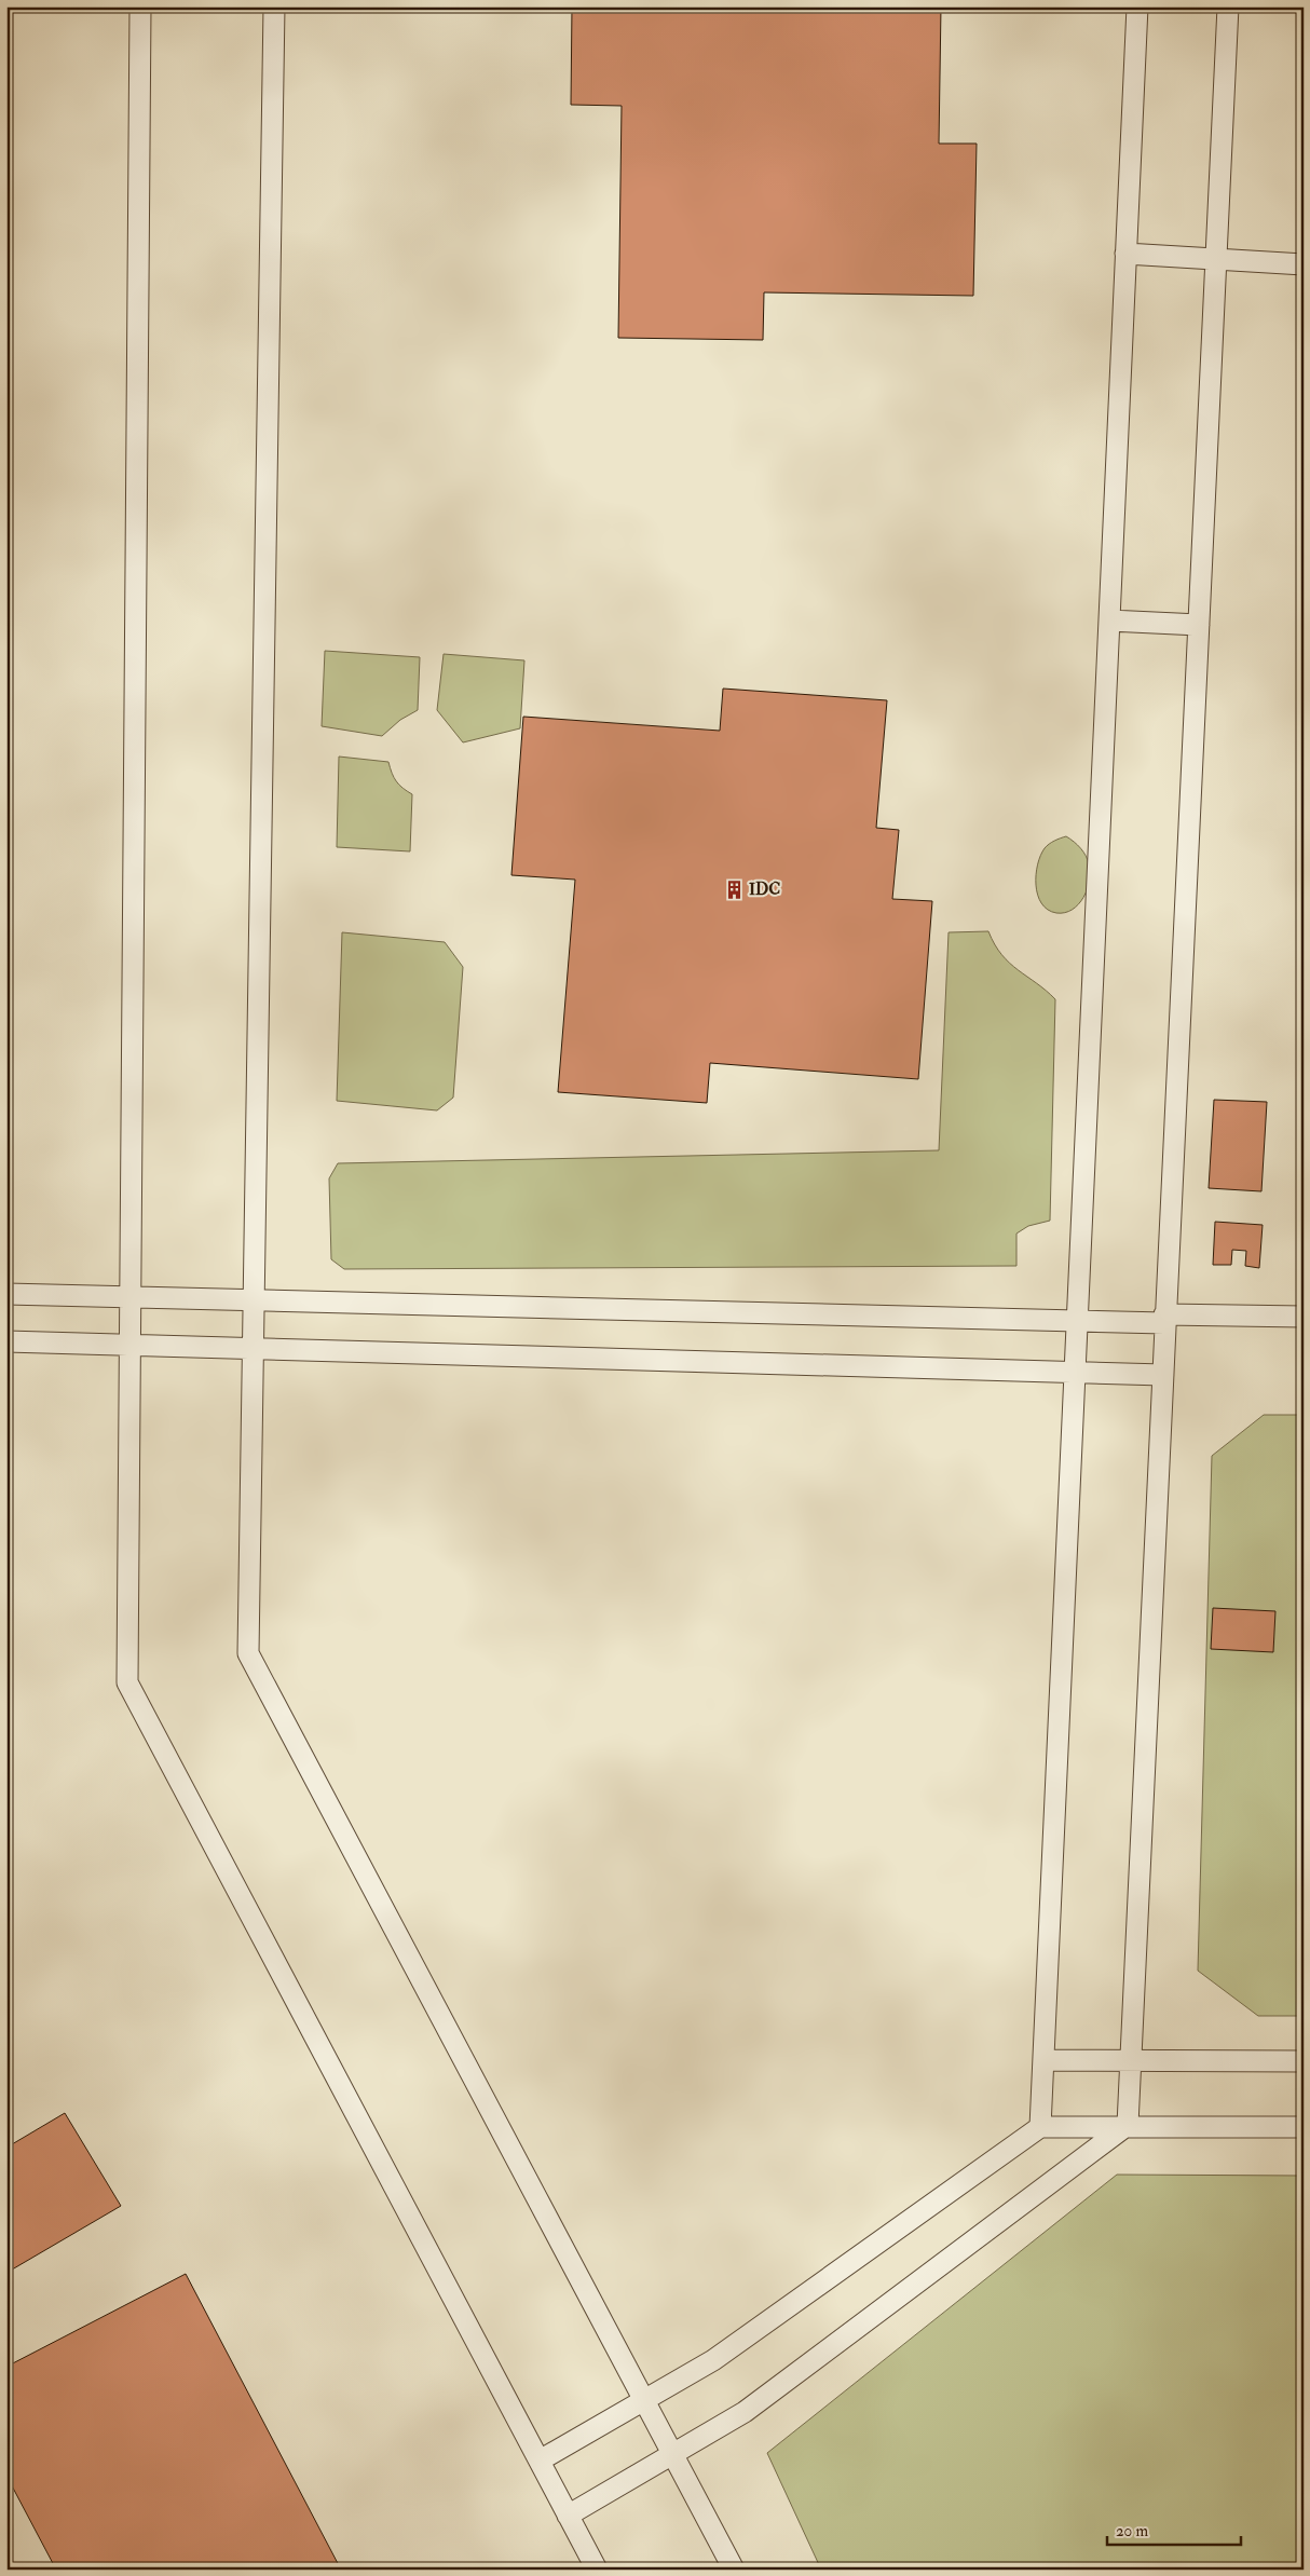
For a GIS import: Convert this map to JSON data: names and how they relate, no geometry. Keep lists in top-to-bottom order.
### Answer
{
  "places": {
    "building": ["IDC"]
  },
  "scale_bar": "20 m"
}
